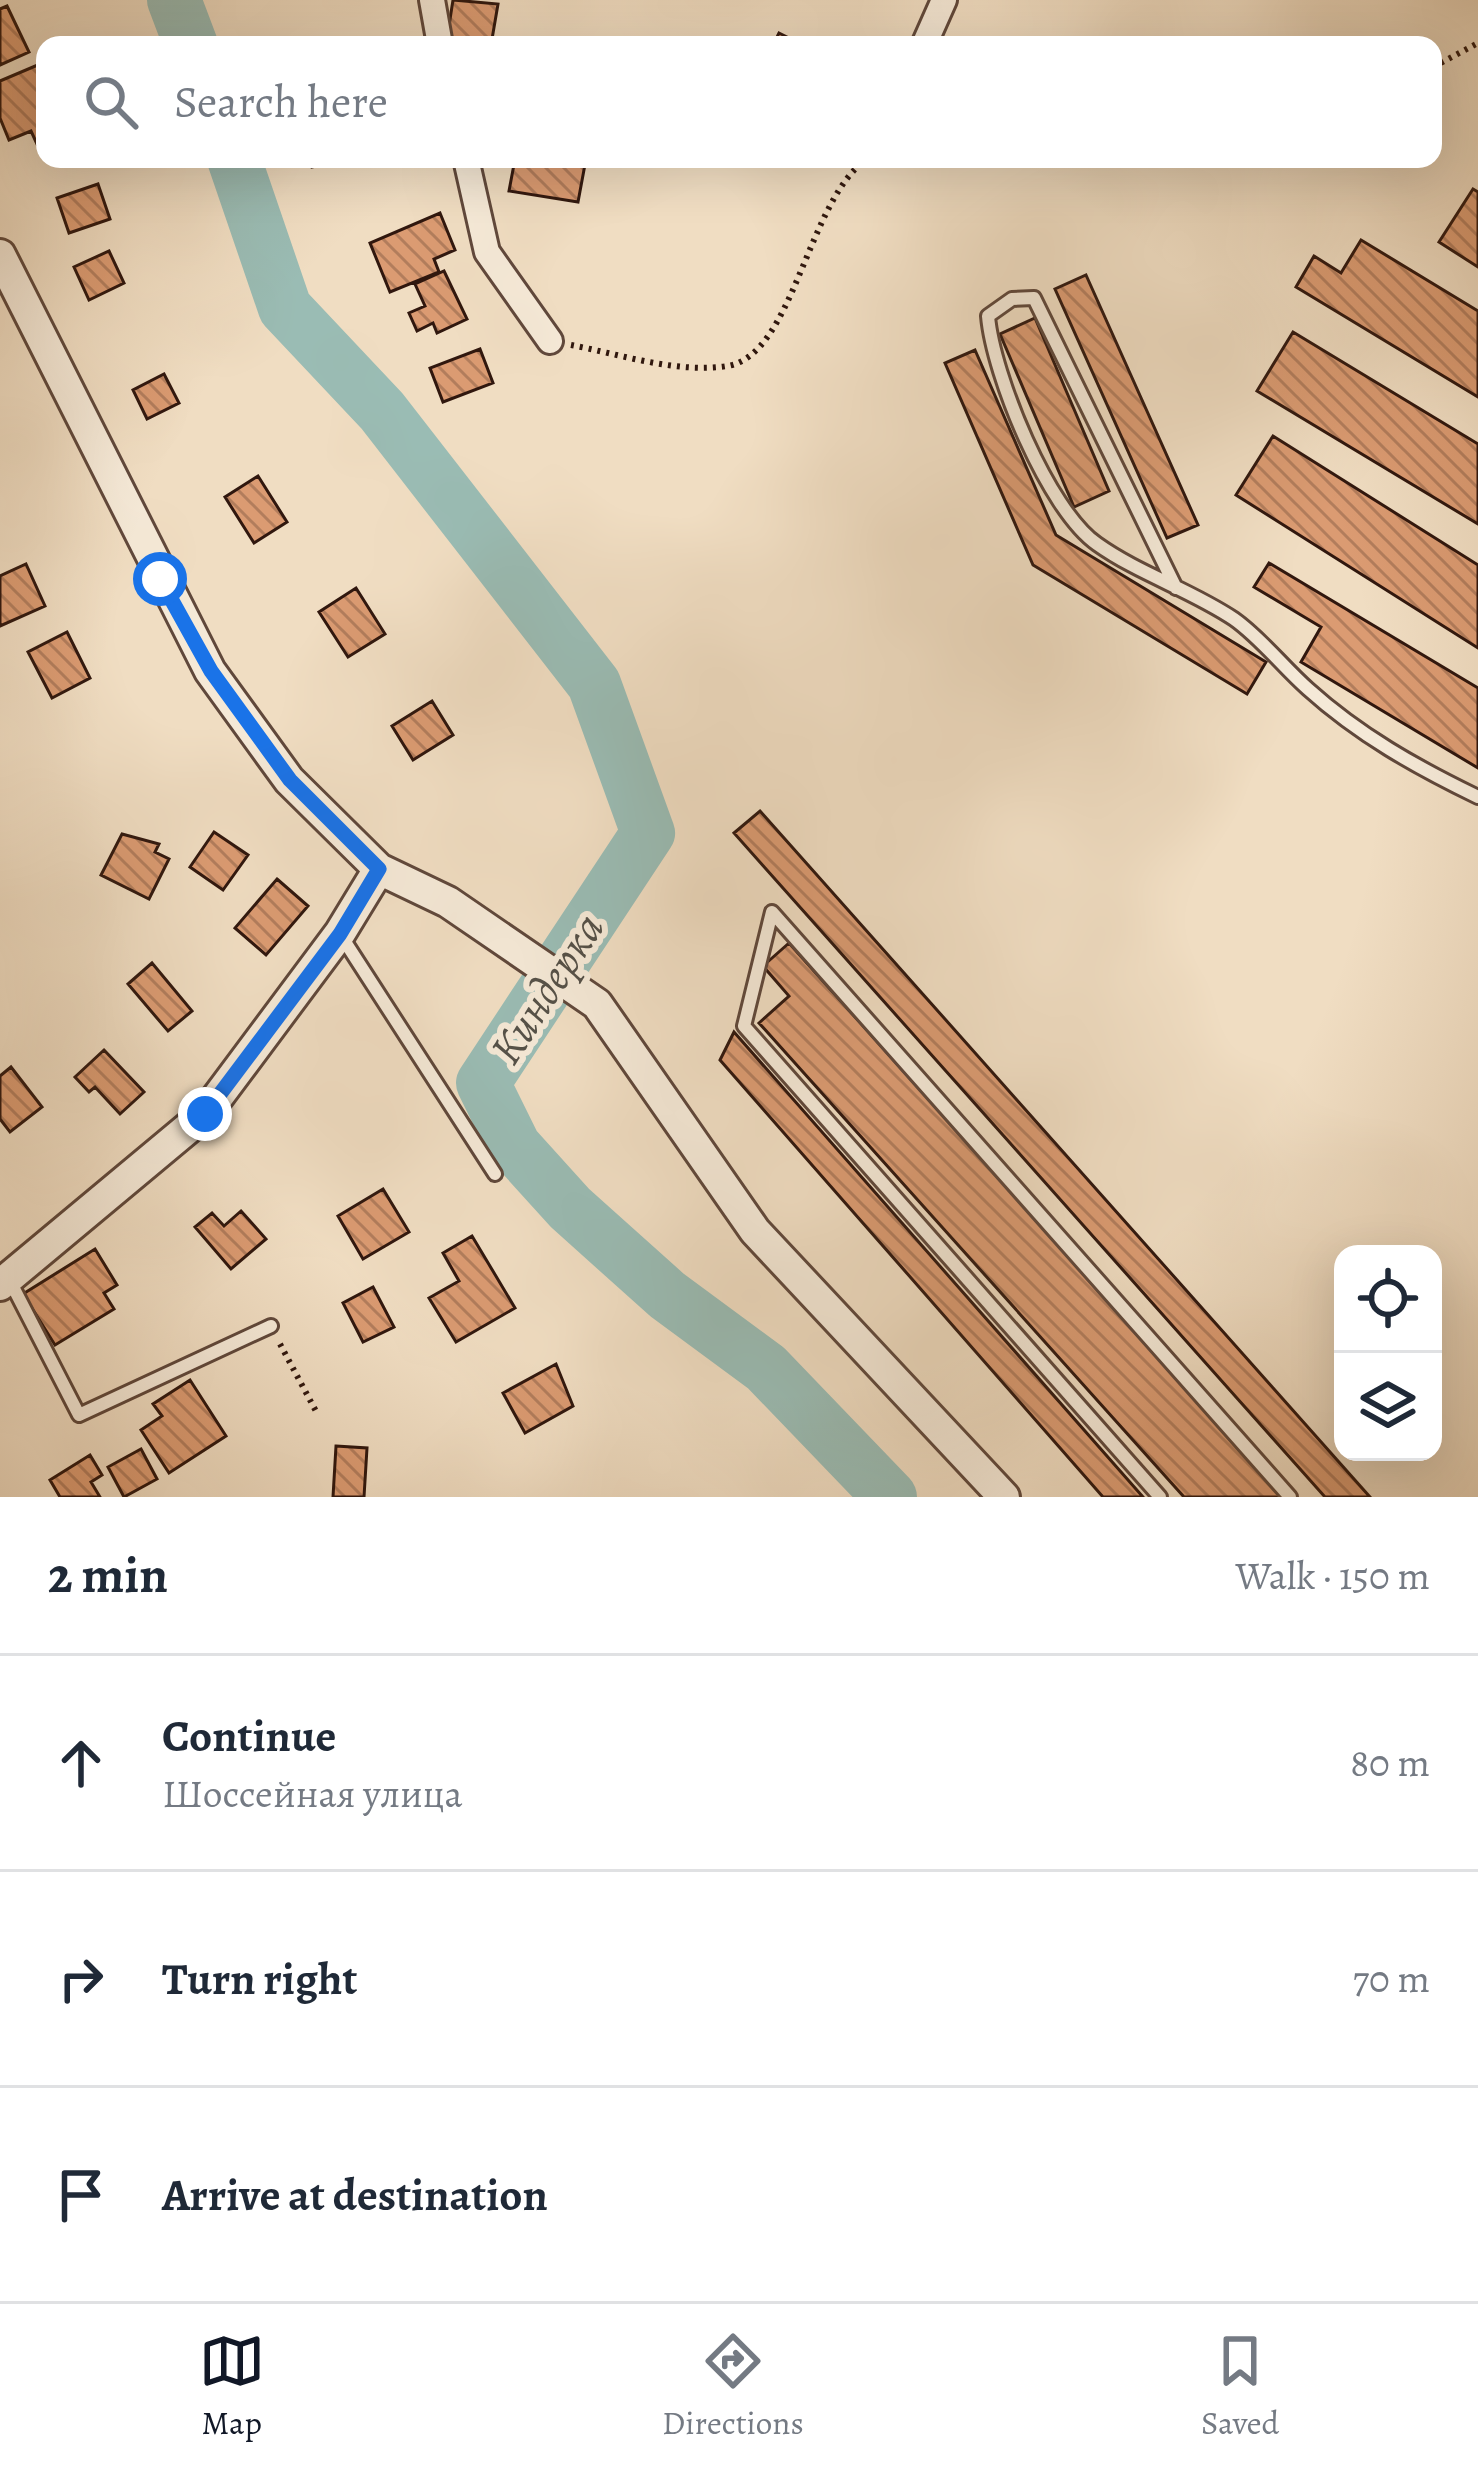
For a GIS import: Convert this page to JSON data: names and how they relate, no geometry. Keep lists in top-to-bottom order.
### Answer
{
  "water": ["Киндерка"],
  "page": {
    "search": "Search here",
    "heading": ["2 min", "Walk · 150 m"],
    "list": [
      ["Continue", "Шоссейная улица", "80 m"],
      ["Turn right", "70 m"],
      "Arrive at destination"
    ],
    "nav": ["Map", "Directions", "Saved"]
  }
}
